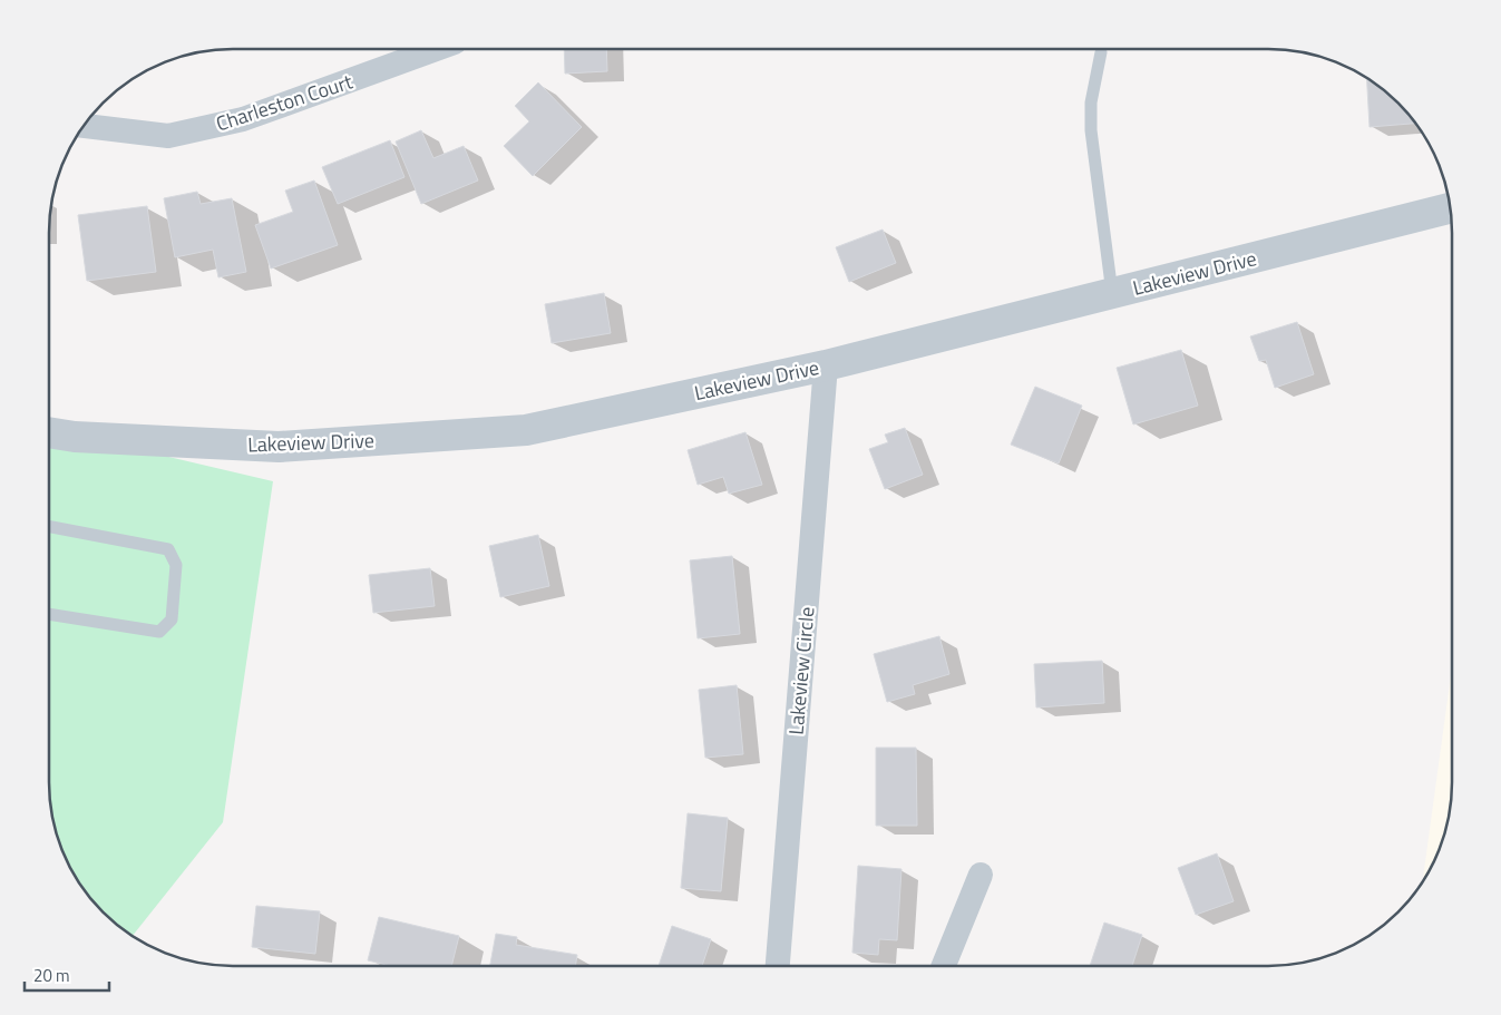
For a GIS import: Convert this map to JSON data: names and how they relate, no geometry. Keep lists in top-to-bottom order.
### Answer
{
  "streets": {
    "street": ["Charleston Court", "Lakeview Drive", "Lakeview Circle"]
  },
  "crossings": [
    ["Lakeview Drive", "Lakeview Circle"]
  ],
  "scale_bar": "20 m"
}
